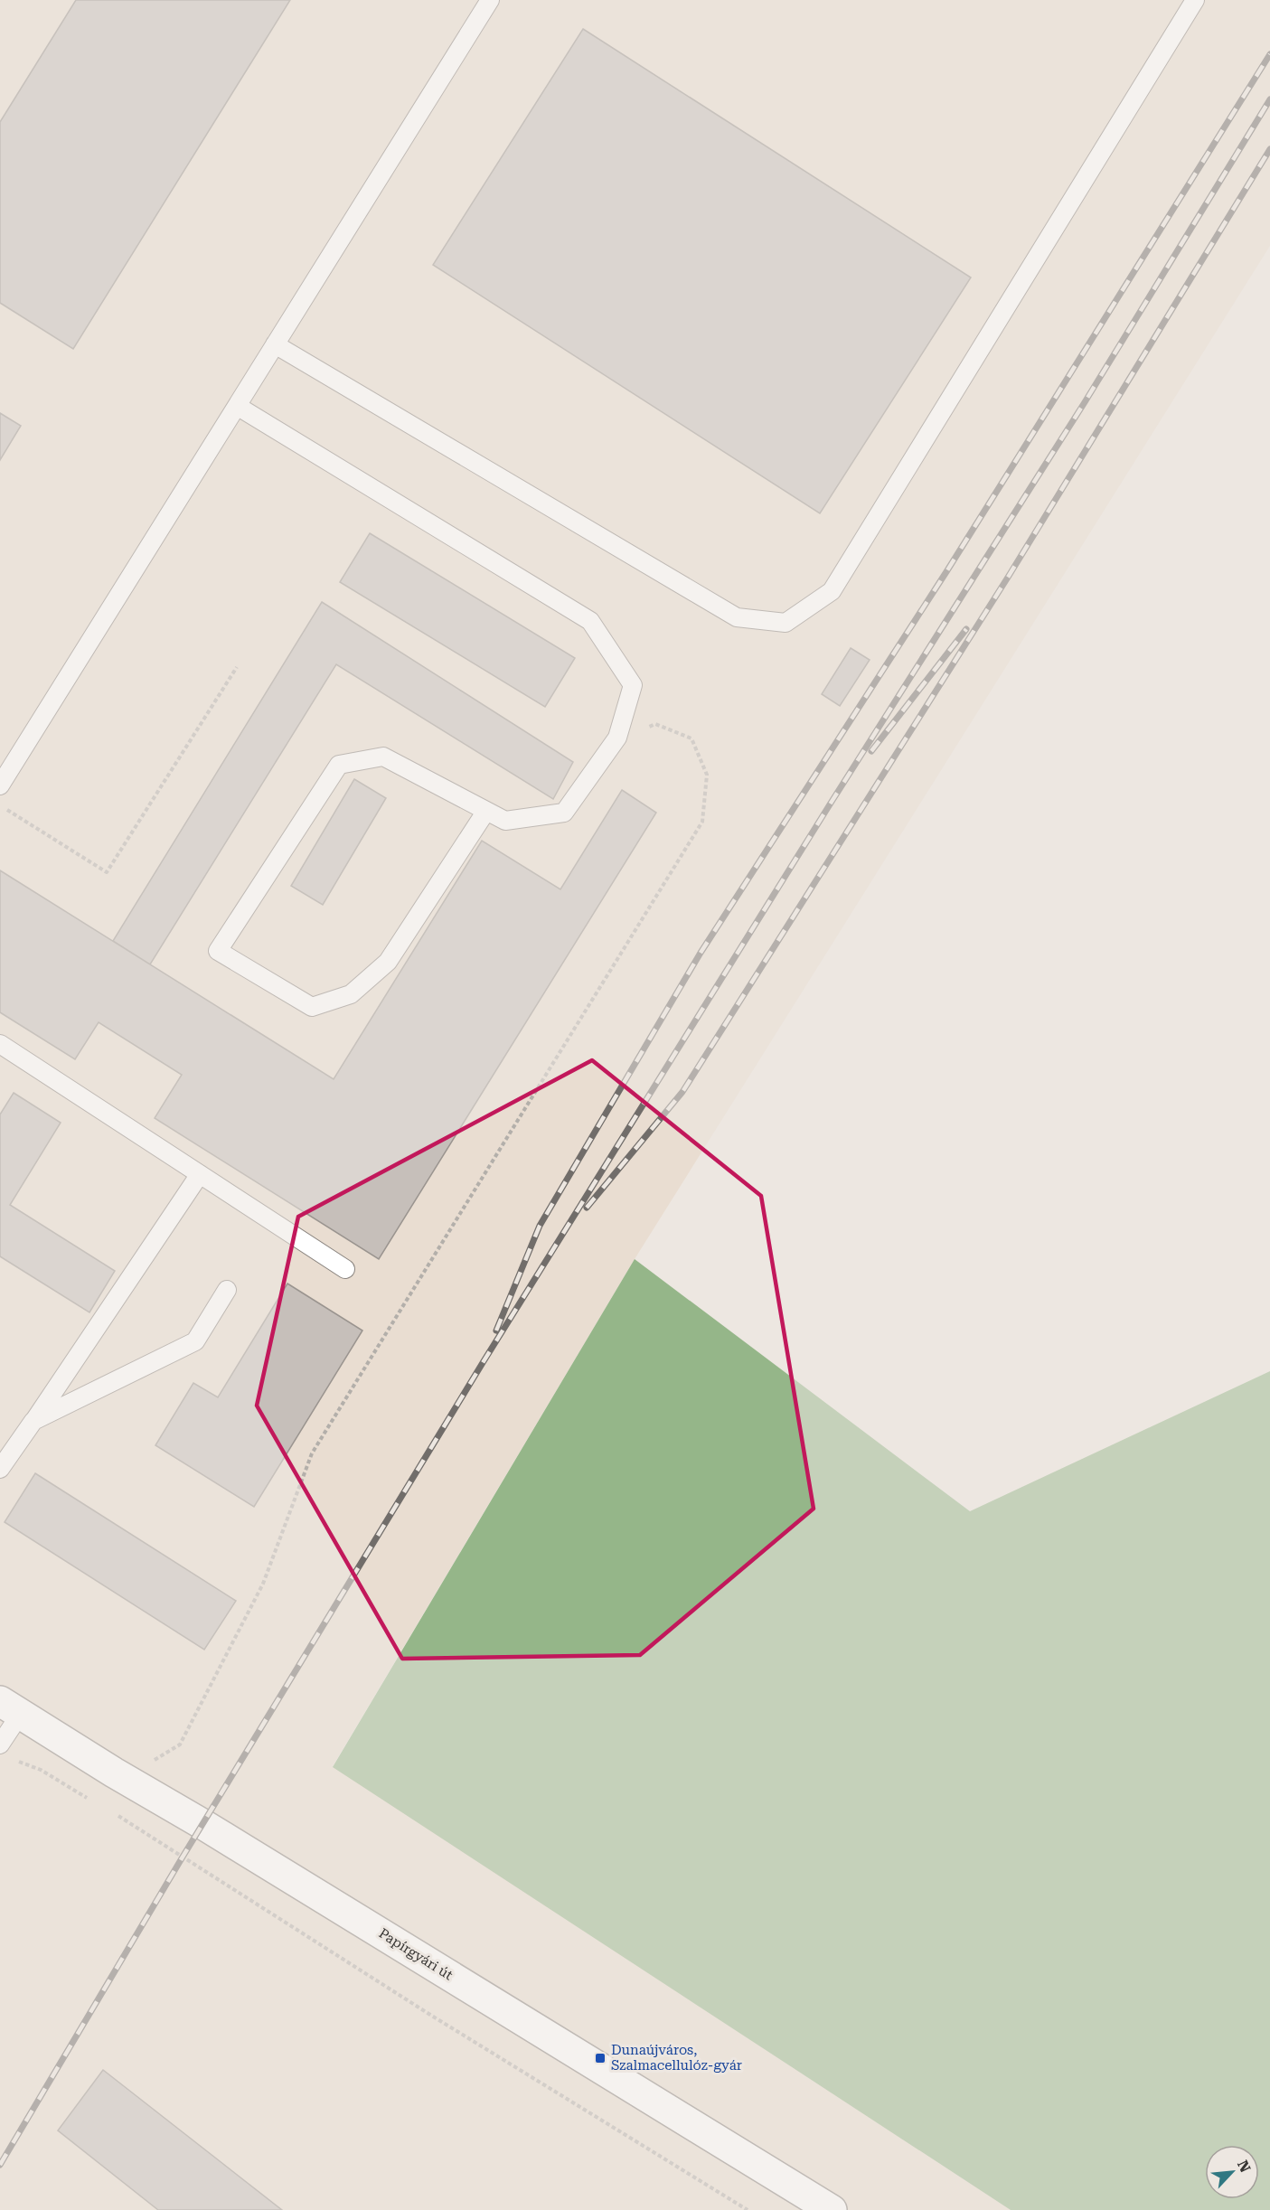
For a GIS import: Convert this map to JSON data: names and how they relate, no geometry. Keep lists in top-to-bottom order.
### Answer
{
  "streets": {
    "street": ["Papírgyári út"]
  },
  "places": {
    "transit": ["Dunaújváros, Szalmacellulóz-gyár"]
  },
  "north": "top right"
}
